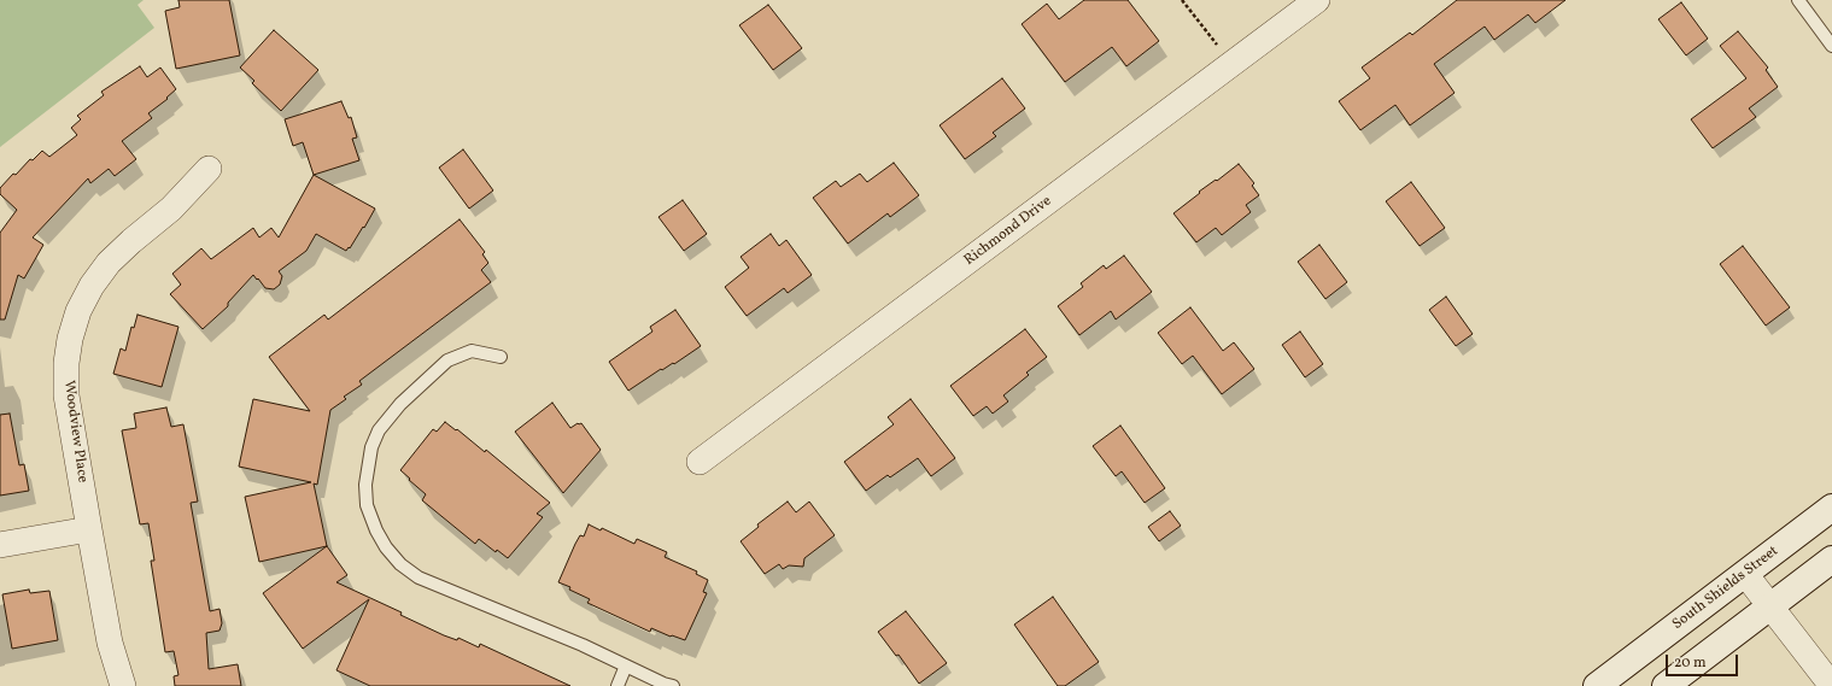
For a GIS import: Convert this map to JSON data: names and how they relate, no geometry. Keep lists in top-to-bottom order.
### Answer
{
  "streets": {
    "main road": ["South Shields Street"],
    "street": ["Richmond Drive", "Woodview Place"]
  },
  "scale_bar": "20 m"
}
